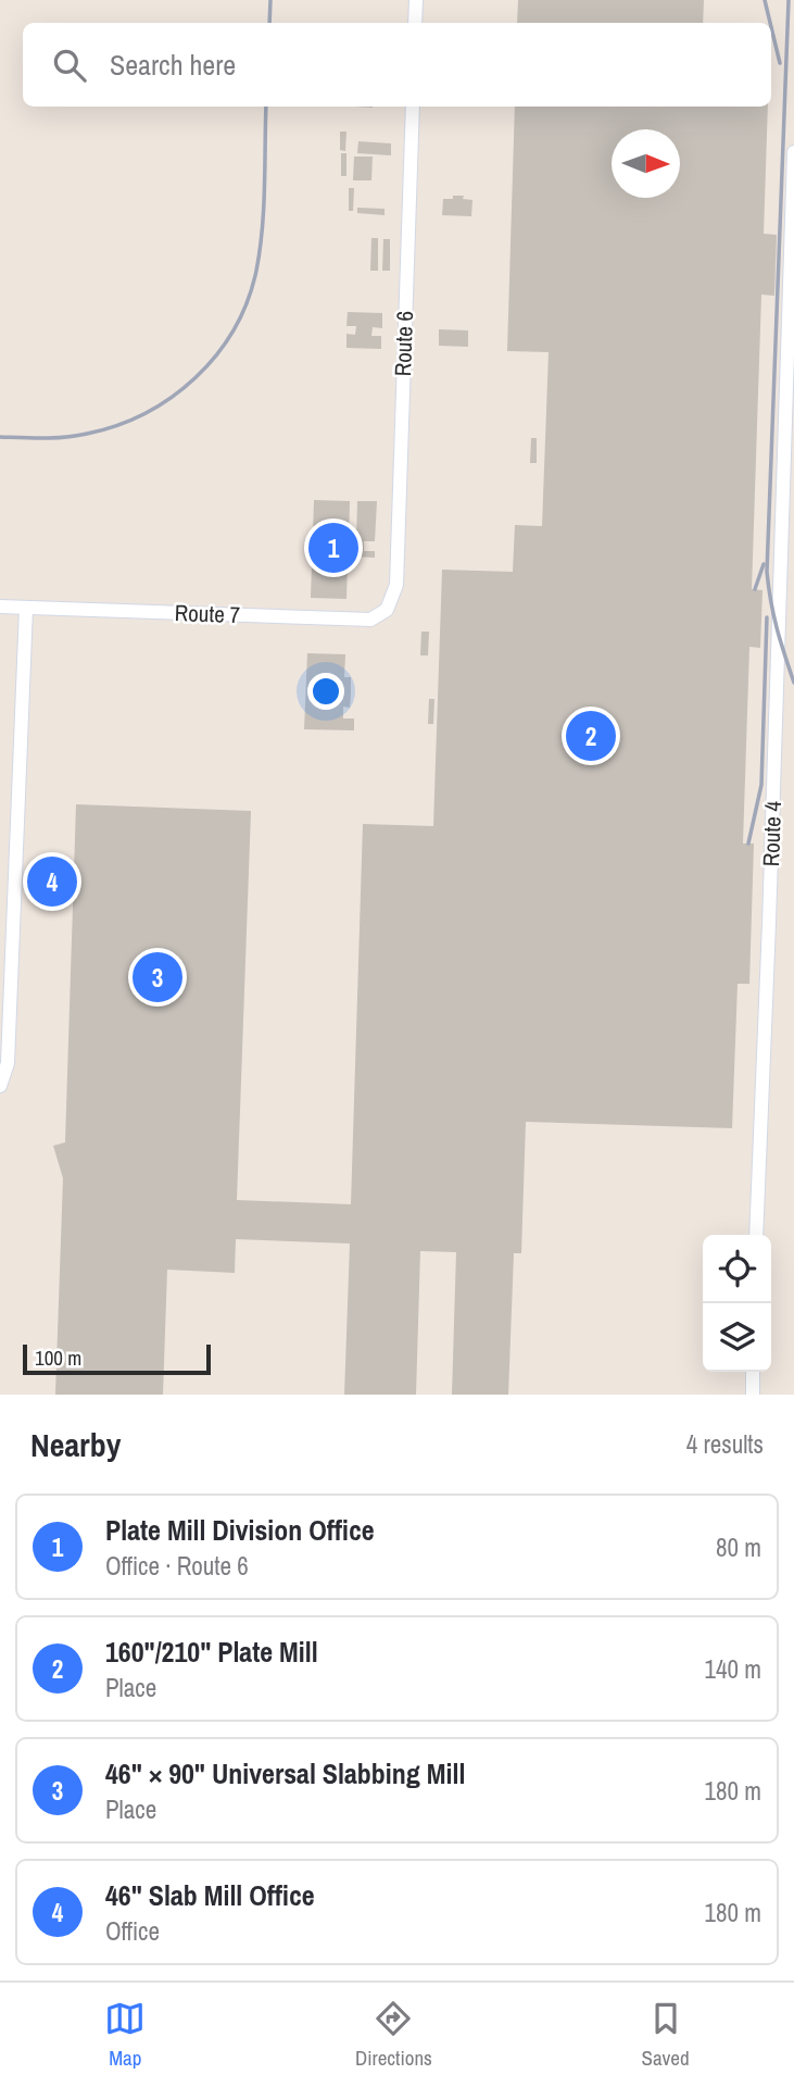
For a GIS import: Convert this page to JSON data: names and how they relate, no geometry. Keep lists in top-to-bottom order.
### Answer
{
  "streets": {
    "street": ["Route 6", "Route 7", "Route 4"]
  },
  "crossings": [
    ["Route 6", "Route 7"]
  ],
  "scale_bar": "100 m",
  "north": "right",
  "page": {
    "search": "Search here",
    "pins": [
      "1",
      "2",
      "4",
      "3"
    ],
    "scale": "100 m",
    "heading": ["Nearby", "4 results"],
    "list": [
      {
        "mark": "1",
        "name": "Plate Mill Division Office",
        "note": "Office · Route 6",
        "value": "80 m"
      },
      {
        "mark": "2",
        "name": "160\"/210\" Plate Mill",
        "note": "Place",
        "value": "140 m"
      },
      {
        "mark": "3",
        "name": "46\" × 90\" Universal Slabbing Mill",
        "note": "Place",
        "value": "180 m"
      },
      {
        "mark": "4",
        "name": "46\" Slab Mill Office",
        "note": "Office",
        "value": "180 m"
      }
    ],
    "nav": ["Map", "Directions", "Saved"]
  }
}
